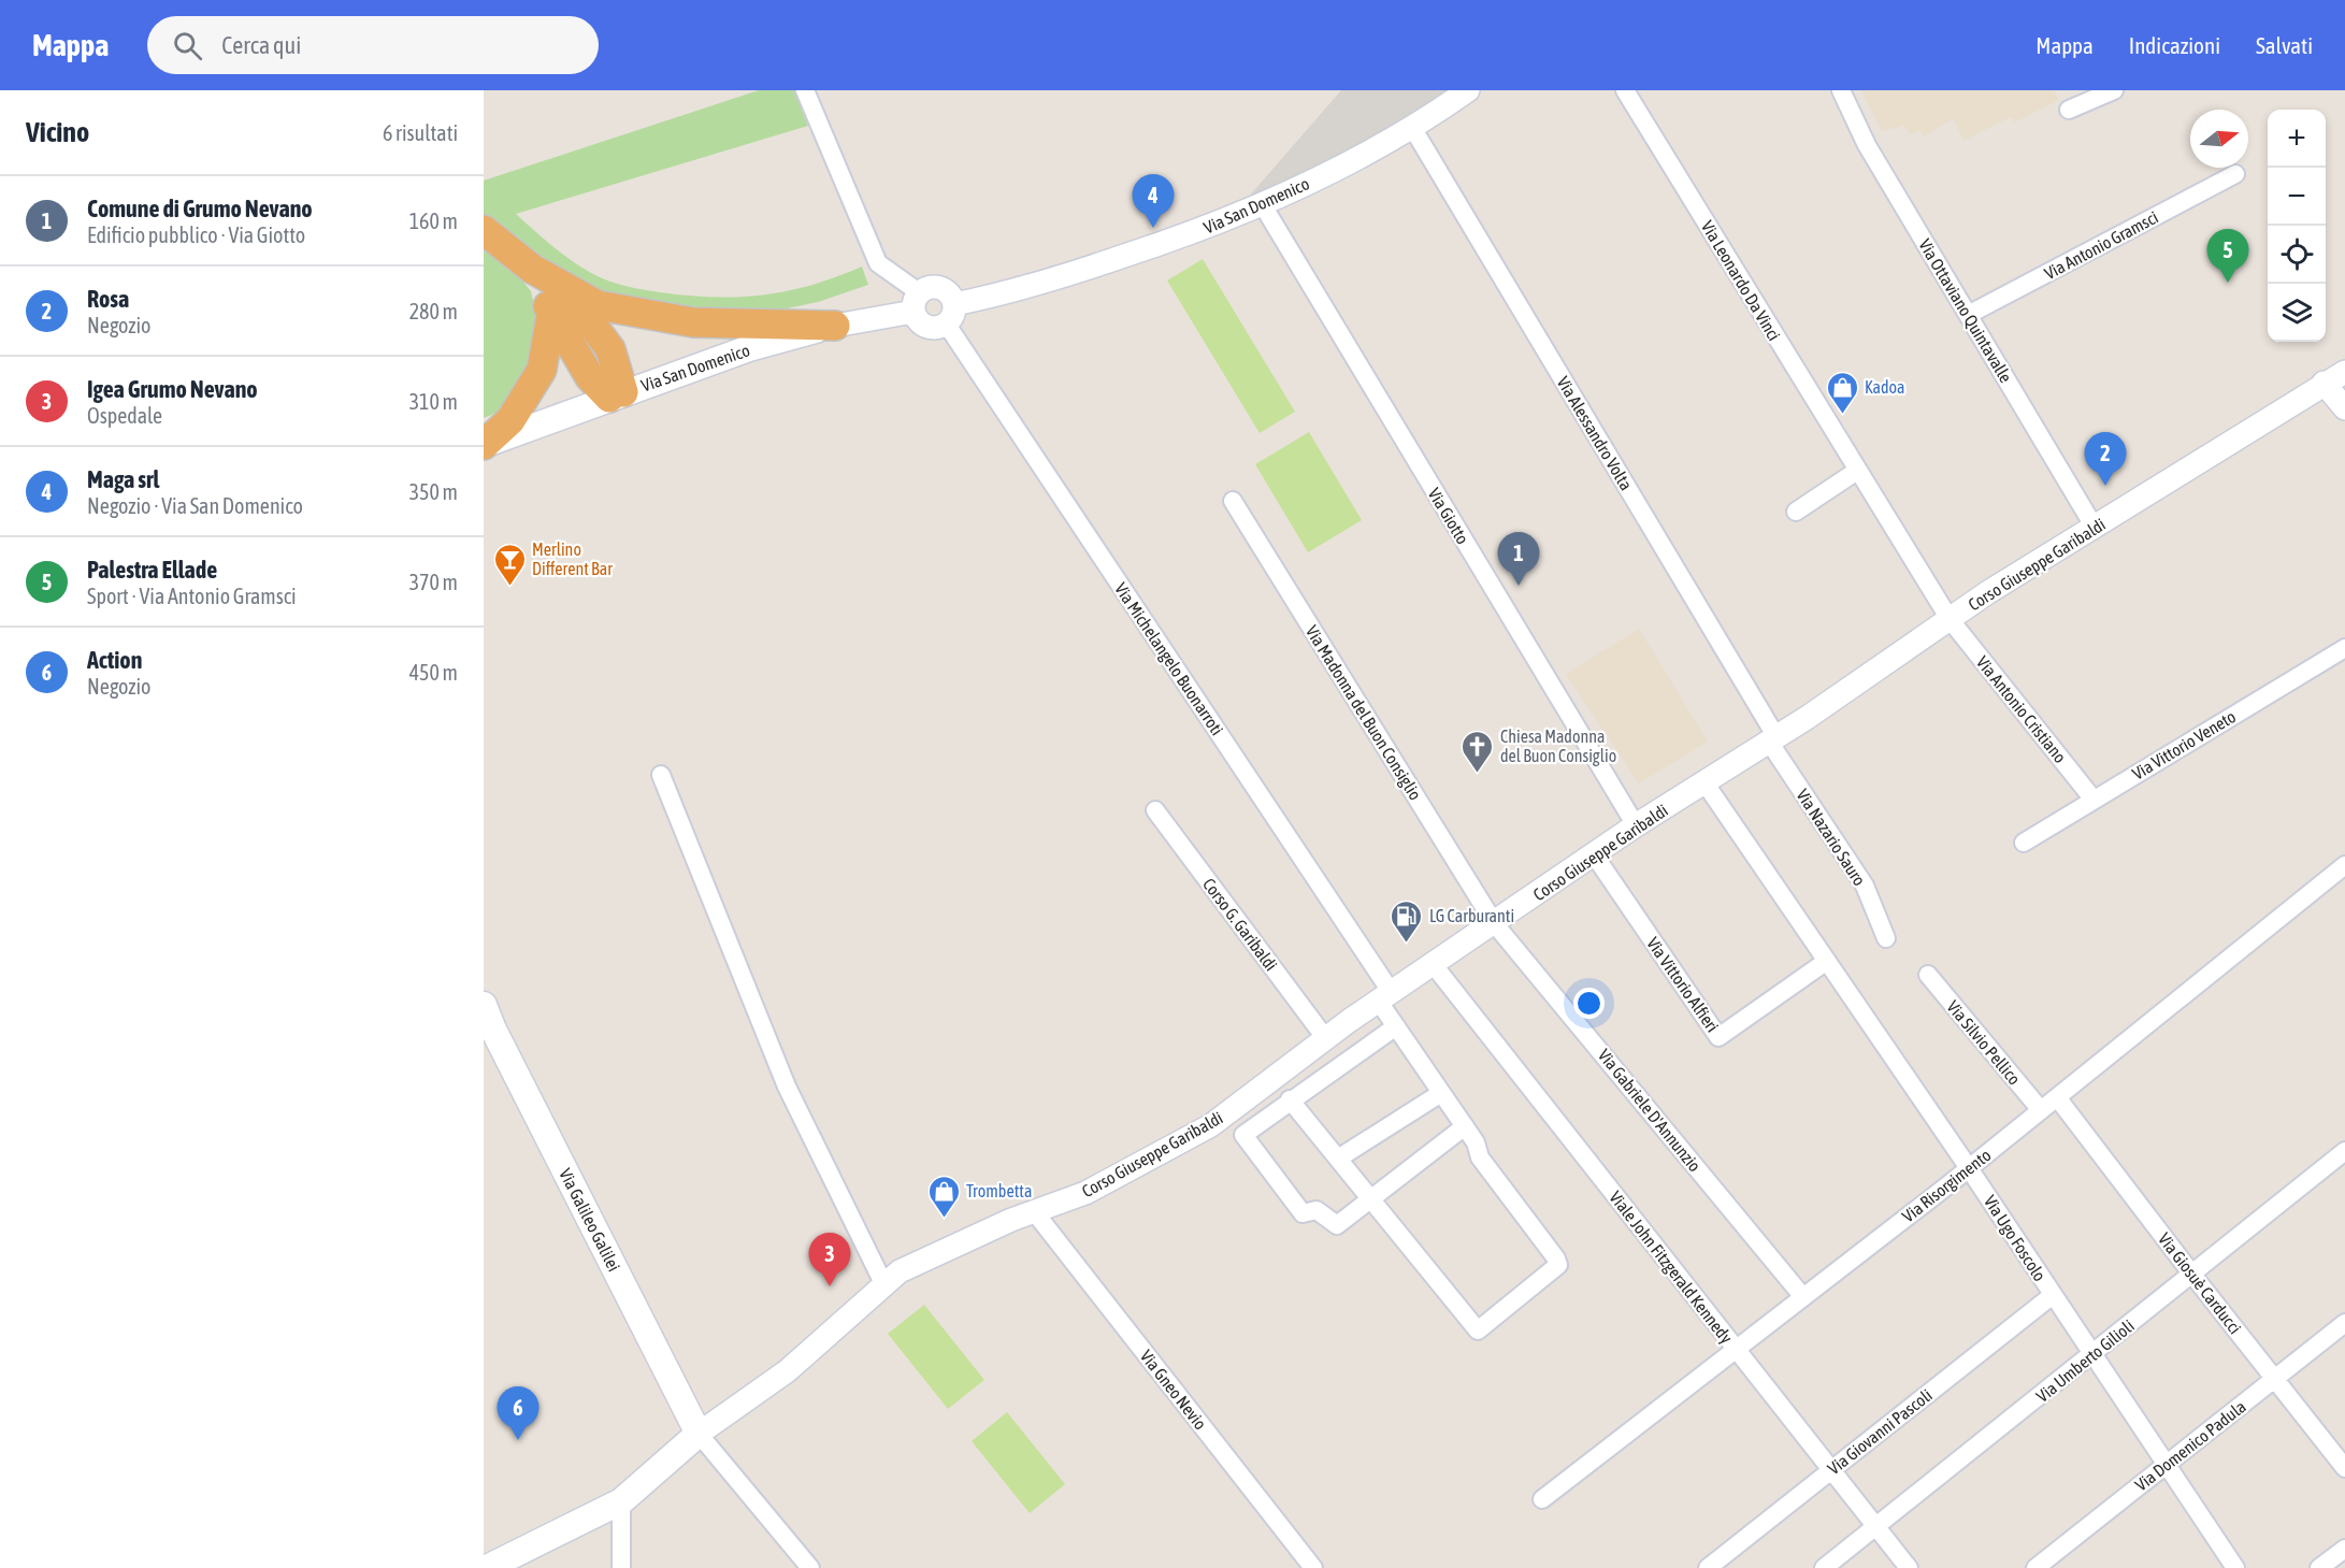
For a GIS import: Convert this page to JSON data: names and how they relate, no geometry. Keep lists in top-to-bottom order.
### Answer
{
  "streets": {
    "main road": ["Via San Domenico", "Corso Giuseppe Garibaldi", "Via Galileo Galilei"],
    "street": [
      "Via Antonio Gramsci",
      "Via Leonardo Da Vinci",
      "Via Ottaviano Quintavalle",
      "Via Alessandro Volta",
      "Via Giotto",
      "Via Michelangelo Buonarroti",
      "Via Antonio Cristiano",
      "Via Madonna del Buon Consiglio",
      "Via Vittorio Veneto",
      "Via Nazario Sauro",
      "Corso G. Garibaldi",
      "Via Vittorio Alfieri",
      "Via Silvio Pellico",
      "Via Gabriele D'Annunzio",
      "Via Risorgimento",
      "Via Ugo Foscolo",
      "Viale John Fitzgerald Kennedy",
      "Via Giosuè Carducci",
      "Via Umberto Gilioli",
      "Via Gneo Nevio",
      "Via Giovanni Pascoli",
      "Via Domenico Padula"
    ]
  },
  "crossings": [
    ["Via San Domenico", "Via Alessandro Volta"],
    ["Via San Domenico", "Via Giotto"],
    ["Via San Domenico", "Via Michelangelo Buonarroti"],
    ["Via Antonio Gramsci", "Via Ottaviano Quintavalle"],
    ["Via Leonardo Da Vinci", "Corso Giuseppe Garibaldi"],
    ["Via Leonardo Da Vinci", "Via Antonio Cristiano"],
    ["Via Ottaviano Quintavalle", "Corso Giuseppe Garibaldi"],
    ["Via Alessandro Volta", "Corso Giuseppe Garibaldi"],
    ["Via Alessandro Volta", "Via Nazario Sauro"],
    ["Via Giotto", "Corso Giuseppe Garibaldi"],
    ["Corso Giuseppe Garibaldi", "Via Michelangelo Buonarroti"],
    ["Corso Giuseppe Garibaldi", "Via Antonio Cristiano"],
    ["Corso Giuseppe Garibaldi", "Via Madonna del Buon Consiglio"],
    ["Corso Giuseppe Garibaldi", "Via Nazario Sauro"],
    ["Corso Giuseppe Garibaldi", "Corso G. Garibaldi"],
    ["Corso Giuseppe Garibaldi", "Via Vittorio Alfieri"],
    ["Corso Giuseppe Garibaldi", "Via Gabriele D'Annunzio"],
    ["Corso Giuseppe Garibaldi", "Via Galileo Galilei"],
    ["Corso Giuseppe Garibaldi", "Via Ugo Foscolo"],
    ["Corso Giuseppe Garibaldi", "Viale John Fitzgerald Kennedy"],
    ["Corso Giuseppe Garibaldi", "Via Gneo Nevio"],
    ["Via Antonio Cristiano", "Via Vittorio Veneto"],
    ["Via Madonna del Buon Consiglio", "Via Gabriele D'Annunzio"],
    ["Via Vittorio Alfieri", "Via Ugo Foscolo"],
    ["Via Silvio Pellico", "Via Risorgimento"],
    ["Via Gabriele D'Annunzio", "Via Risorgimento"],
    ["Via Risorgimento", "Via Ugo Foscolo"],
    ["Via Risorgimento", "Viale John Fitzgerald Kennedy"],
    ["Via Risorgimento", "Via Giosuè Carducci"],
    ["Via Ugo Foscolo", "Via Umberto Gilioli"],
    ["Via Ugo Foscolo", "Via Giovanni Pascoli"],
    ["Via Ugo Foscolo", "Via Domenico Padula"],
    ["Viale John Fitzgerald Kennedy", "Via Umberto Gilioli"],
    ["Viale John Fitzgerald Kennedy", "Via Giovanni Pascoli"],
    ["Via Giosuè Carducci", "Via Umberto Gilioli"],
    ["Via Giosuè Carducci", "Via Domenico Padula"]
  ],
  "places": {
    "shop": ["Kadoa", "Trombetta"],
    "bar": ["Merlino Different Bar"],
    "church": ["Chiesa Madonna del Buon Consiglio"],
    "fuel station": ["LG Carburanti"]
  },
  "north": "right",
  "page": {
    "header": "Mappa",
    "search": "Cerca qui",
    "nav": ["Mappa", "Indicazioni", "Salvati"],
    "heading": ["Vicino", "6 risultati"],
    "map_buttons": ["+", "−"],
    "list": [
      {
        "mark": "1",
        "name": "Comune di Grumo Nevano",
        "note": "Edificio pubblico · Via Giotto",
        "value": "160 m"
      },
      {
        "mark": "2",
        "name": "Rosa",
        "note": "Negozio",
        "value": "280 m"
      },
      {
        "mark": "3",
        "name": "Igea Grumo Nevano",
        "note": "Ospedale",
        "value": "310 m"
      },
      {
        "mark": "4",
        "name": "Maga srl",
        "note": "Negozio · Via San Domenico",
        "value": "350 m"
      },
      {
        "mark": "5",
        "name": "Palestra Ellade",
        "note": "Sport · Via Antonio Gramsci",
        "value": "370 m"
      },
      {
        "mark": "6",
        "name": "Action",
        "note": "Negozio",
        "value": "450 m"
      }
    ],
    "pins": [
      "4",
      "5",
      "2",
      "1",
      "3",
      "6"
    ]
  }
}
